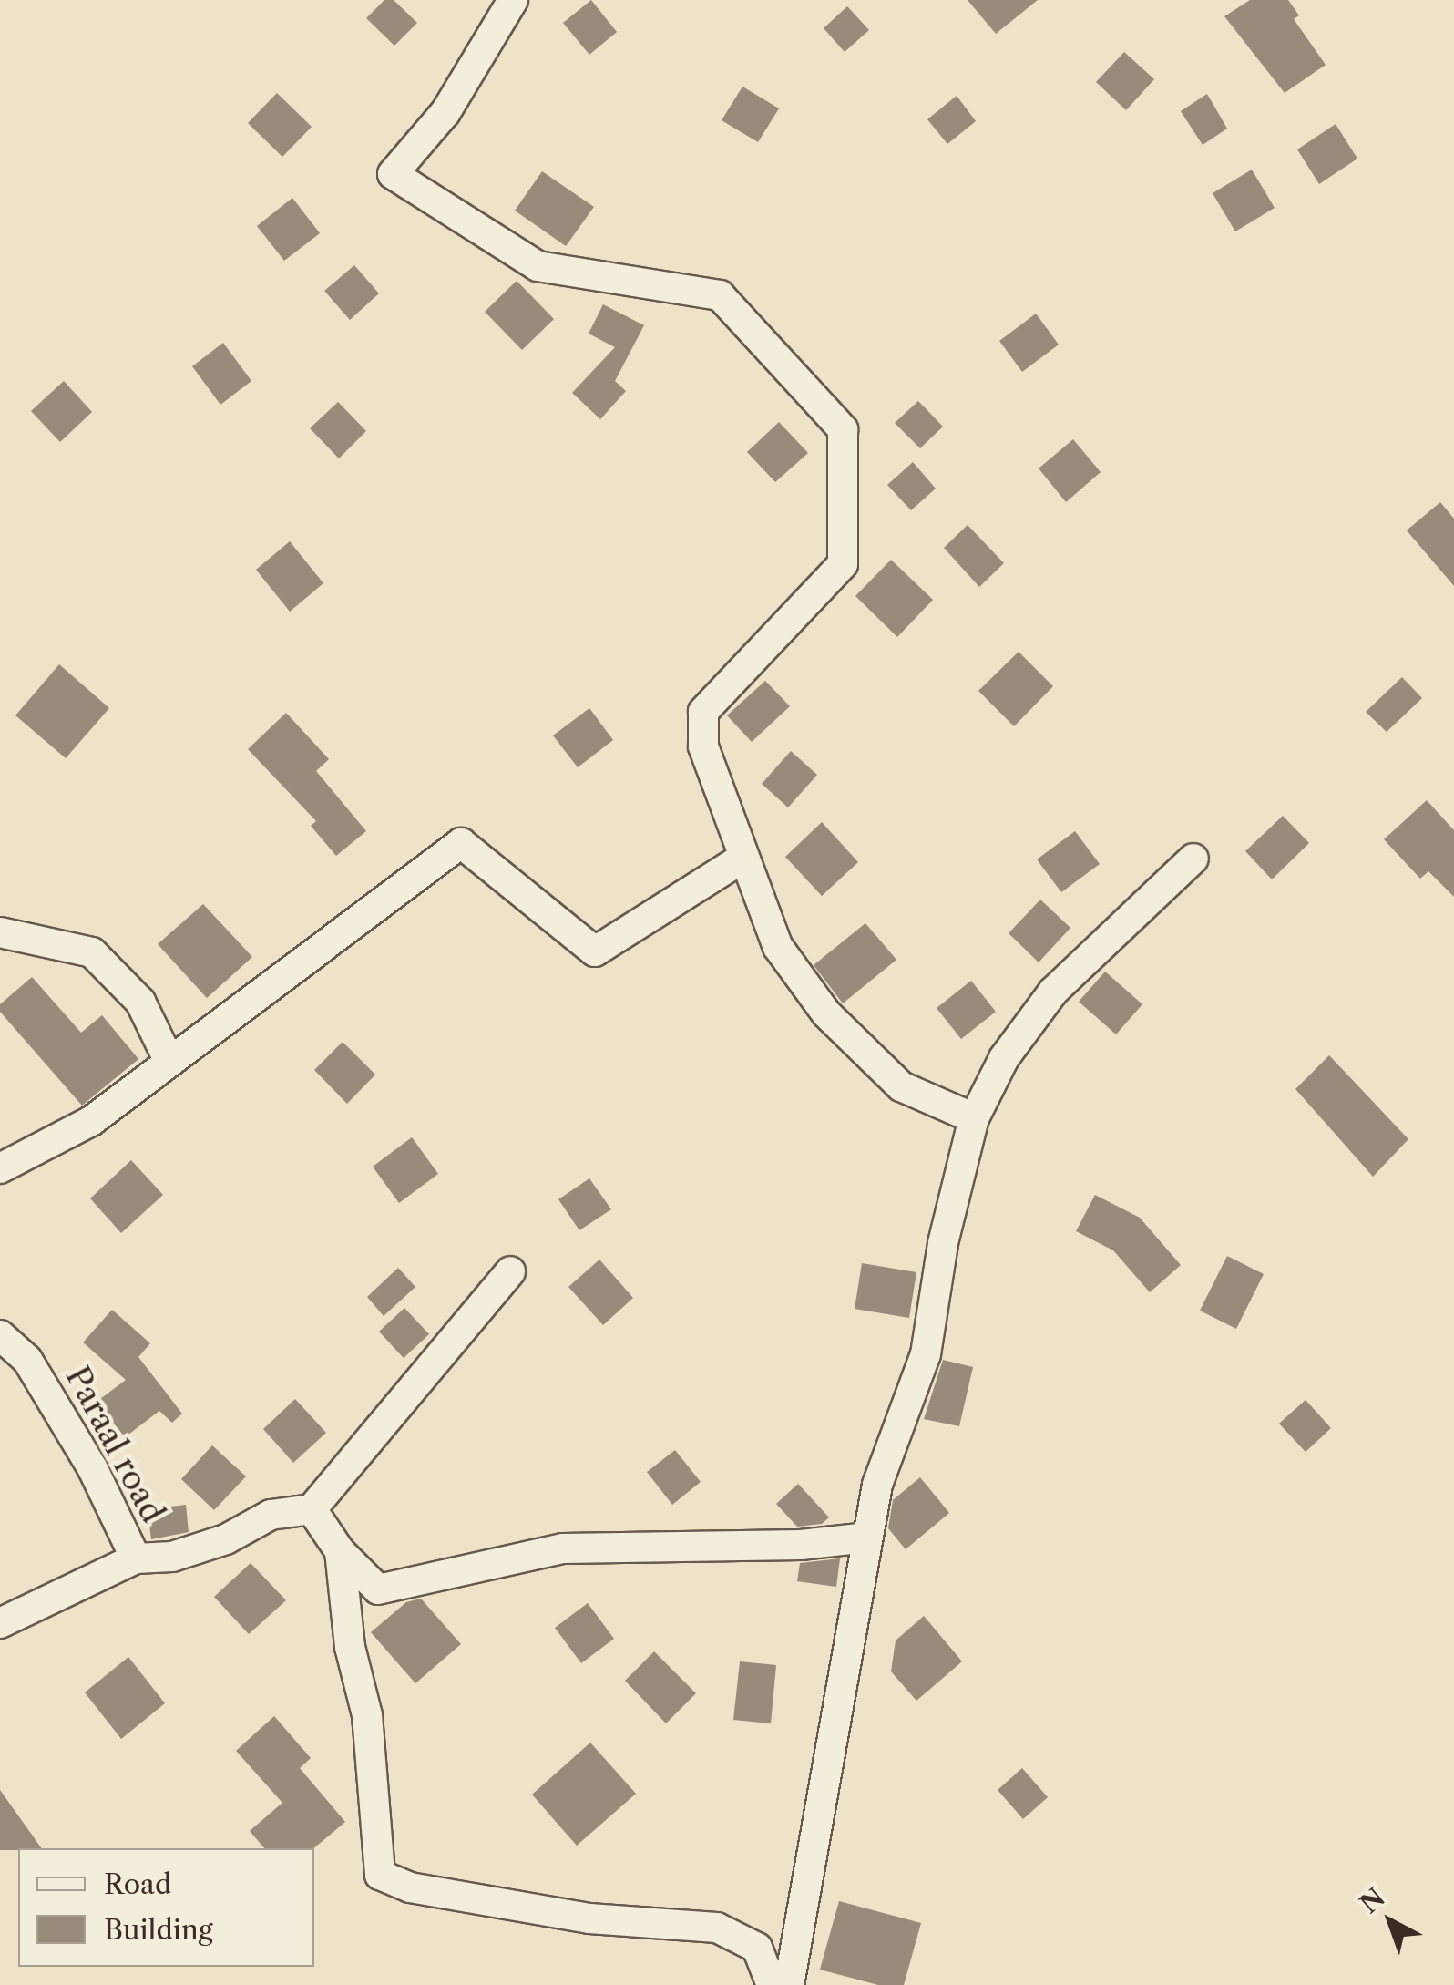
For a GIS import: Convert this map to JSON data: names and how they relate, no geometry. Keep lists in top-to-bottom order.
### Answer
{
  "streets": {
    "street": ["Paraal road"]
  },
  "legend": ["Road", "Building"],
  "north": "top left"
}
